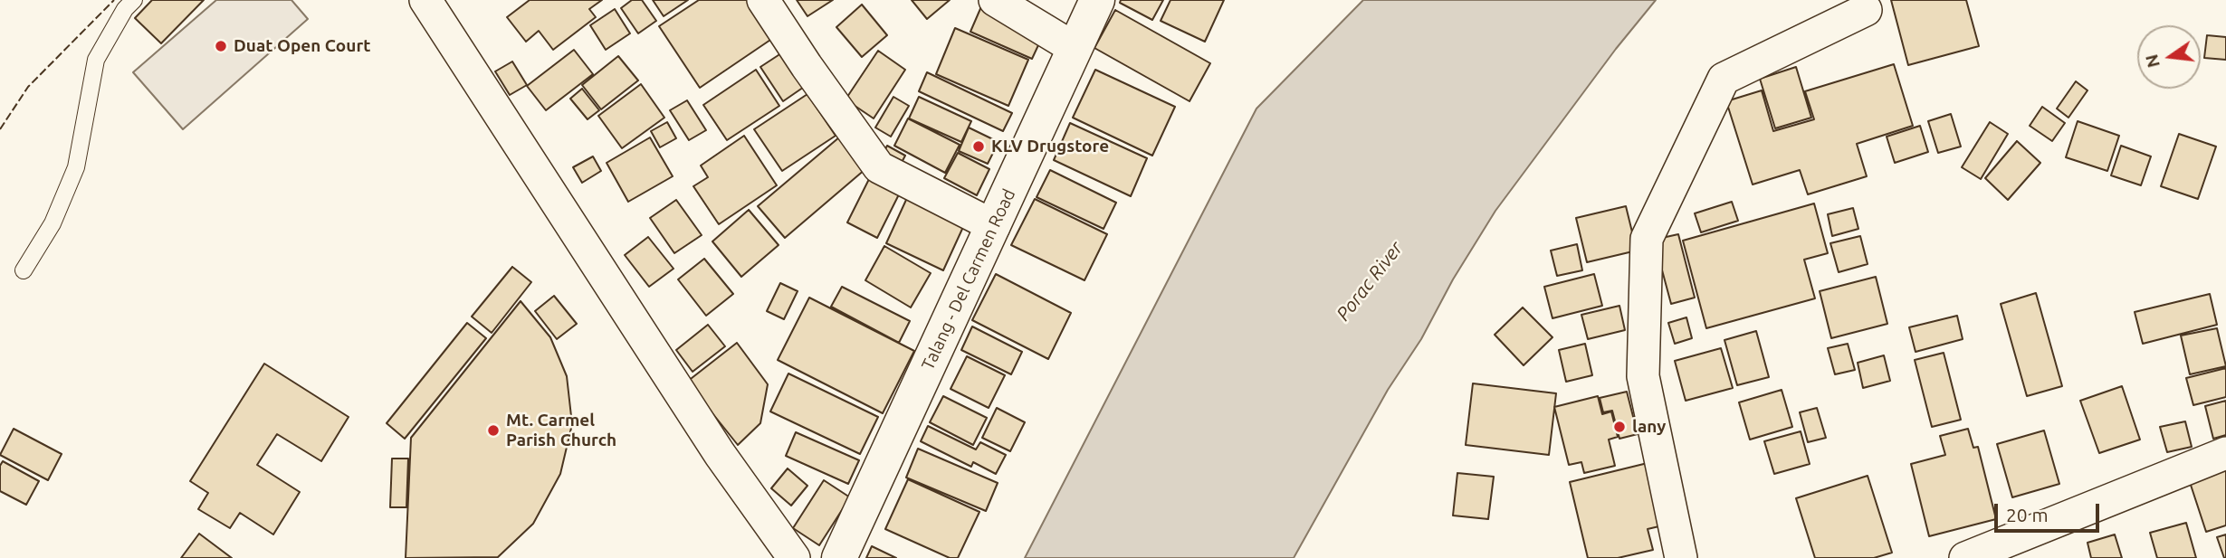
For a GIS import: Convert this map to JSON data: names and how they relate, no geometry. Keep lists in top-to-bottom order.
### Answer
{
  "streets": {
    "street": ["Talang - Del Carmen Road"]
  },
  "water": ["Porac River"],
  "places": [
    "Duat Open Court",
    "KLV Drugstore",
    "lany",
    "Mt. Carmel Parish Church"
  ],
  "scale_bar": "20 m",
  "north": "left"
}
